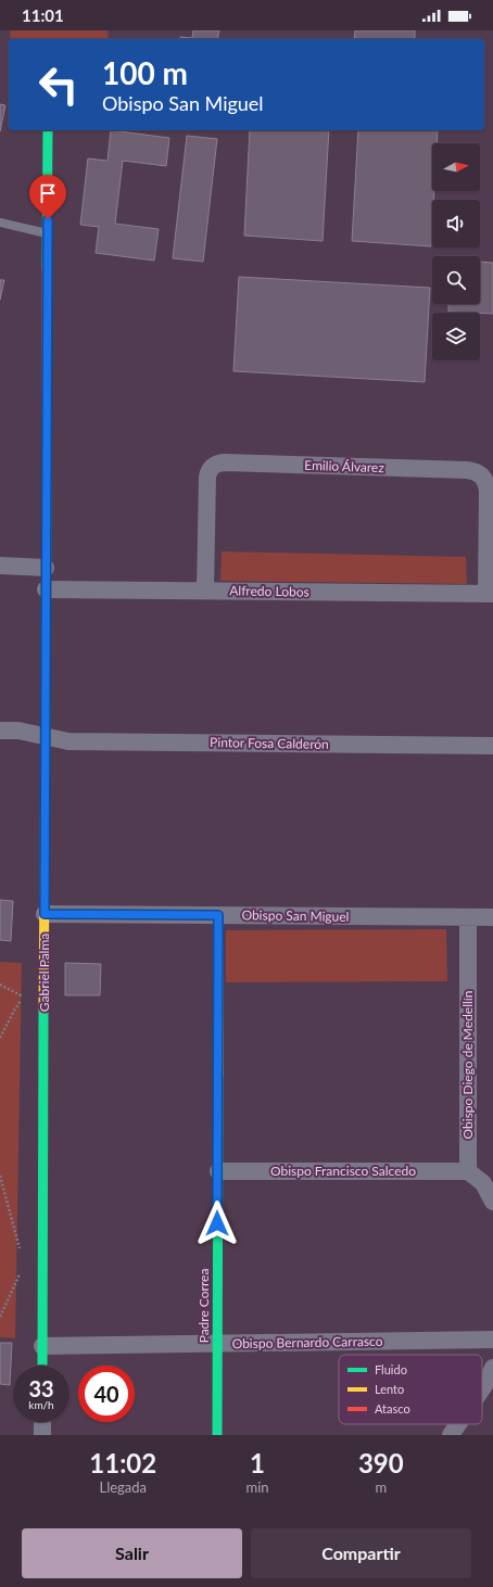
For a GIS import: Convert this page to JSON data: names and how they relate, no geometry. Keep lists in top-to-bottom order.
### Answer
{
  "streets": {
    "street": [
      "Emilio Álvarez",
      "Alfredo Lobos",
      "Pintor Fosa Calderón",
      "Obispo San Miguel",
      "Gabriel Palma",
      "Obispo Diego de Medellín",
      "Obispo Francisco Salcedo",
      "Padre Correa",
      "Obispo Bernardo Carrasco"
    ]
  },
  "crossings": [
    ["Emilio Álvarez", "Alfredo Lobos"],
    ["Alfredo Lobos", "Gabriel Palma"],
    ["Pintor Fosa Calderón", "Gabriel Palma"],
    ["Obispo San Miguel", "Gabriel Palma"],
    ["Obispo San Miguel", "Obispo Diego de Medellín"],
    ["Obispo San Miguel", "Padre Correa"],
    ["Gabriel Palma", "Obispo Bernardo Carrasco"],
    ["Obispo Diego de Medellín", "Obispo Francisco Salcedo"],
    ["Obispo Francisco Salcedo", "Padre Correa"],
    ["Padre Correa", "Obispo Bernardo Carrasco"]
  ],
  "legend": ["Fluido", "Lento", "Atasco"],
  "north": "right",
  "page": {
    "status": "11:01",
    "turn": ["100 m", "Obispo San Miguel"],
    "speed": "33 km/h",
    "limit": "40",
    "eta": [
      "11:02",
      "Llegada",
      "1",
      "min",
      "390",
      "m"
    ],
    "buttons": ["Salir", "Compartir"]
  }
}
